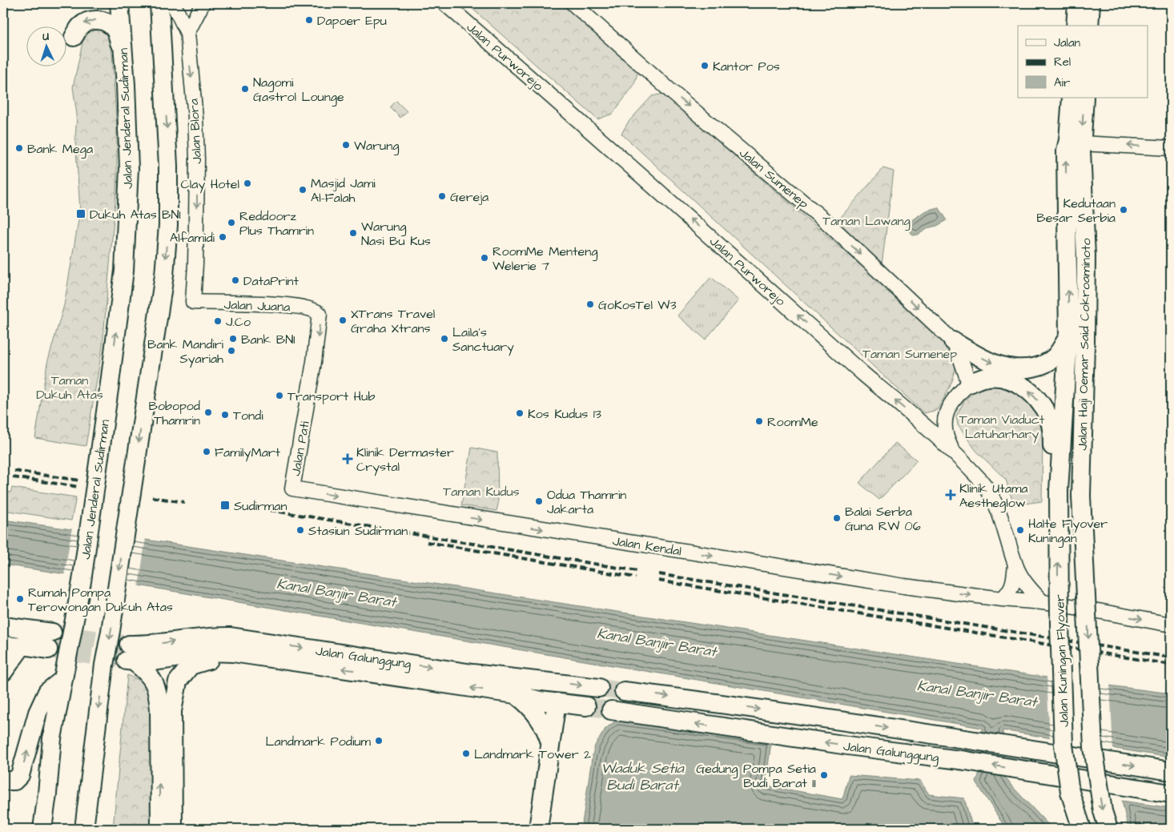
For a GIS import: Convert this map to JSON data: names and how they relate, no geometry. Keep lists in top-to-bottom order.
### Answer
{
  "streets": {
    "main road": [
      "Jalan Jenderal Sudirman",
      "Jalan Haji Oemar Said Cokroaminoto",
      "Jalan Galunggung",
      "Jalan Kuningan Flyover"
    ],
    "street": [
      "Jalan Purworejo",
      "Jalan Blora",
      "Jalan Sumenep",
      "Jalan Juana",
      "Jalan Pati",
      "Jalan Kendal"
    ]
  },
  "crossings": [
    ["Jalan Blora", "Jalan Juana"],
    ["Jalan Juana", "Jalan Pati"],
    ["Jalan Haji Oemar Said Cokroaminoto", "Jalan Kuningan Flyover"],
    ["Jalan Pati", "Jalan Kendal"]
  ],
  "one_way": [
    "Jalan Purworejo",
    "Jalan Blora",
    "Jalan Sumenep",
    "Jalan Pati",
    "Jalan Kendal",
    "Jalan Kuningan Flyover"
  ],
  "water": ["Kanal Banjir Barat", "Waduk Setia Budi Barat"],
  "parks": [
    "Taman Lawang",
    "Taman Sumenep",
    "Taman Dukuh Atas",
    "Taman Viaduct Latuharhary",
    "Taman Kudus"
  ],
  "places": {
    "other": [
      "Dapoer Epu",
      "Kantor Pos",
      "Nagomi Gastrol Lounge",
      "Warung",
      "Bank Mega",
      "Clay Hotel",
      "Masjid Jami Al-Falah",
      "Gereja",
      "Kedutaan Besar Serbia",
      "Reddoorz Plus Thamrin",
      "Warung Nasi Bu Kus",
      "Alfamidi",
      "RoomMe Menteng Welerie 7",
      "DataPrint",
      "GoKosTel W3",
      "XTrans Travel Graha Xtrans",
      "J.Co",
      "Bank BNI",
      "Laila's Sanctuary",
      "Bank Mandiri Syariah",
      "Transport Hub",
      "Bobopod Thamrin",
      "Kos Kudus 13",
      "Tondi",
      "RoomMe",
      "FamilyMart",
      "Odua Thamrin Jakarta",
      "Balai Serba Guna RW 06",
      "Stasiun Sudirman",
      "Halte Flyover Kuningan",
      "Rumah Pompa Terowongan Dukuh Atas",
      "Landmark Podium",
      "Landmark Tower 2",
      "Gedung Pompa Setia Budi Barat II"
    ],
    "transit": ["Dukuh Atas BNI", "Sudirman"],
    "health": ["Klinik Dermaster Crystal", "Klinik Utama Aestheglow"]
  },
  "legend": ["Jalan", "Rel", "Air"],
  "north": "top"
}
